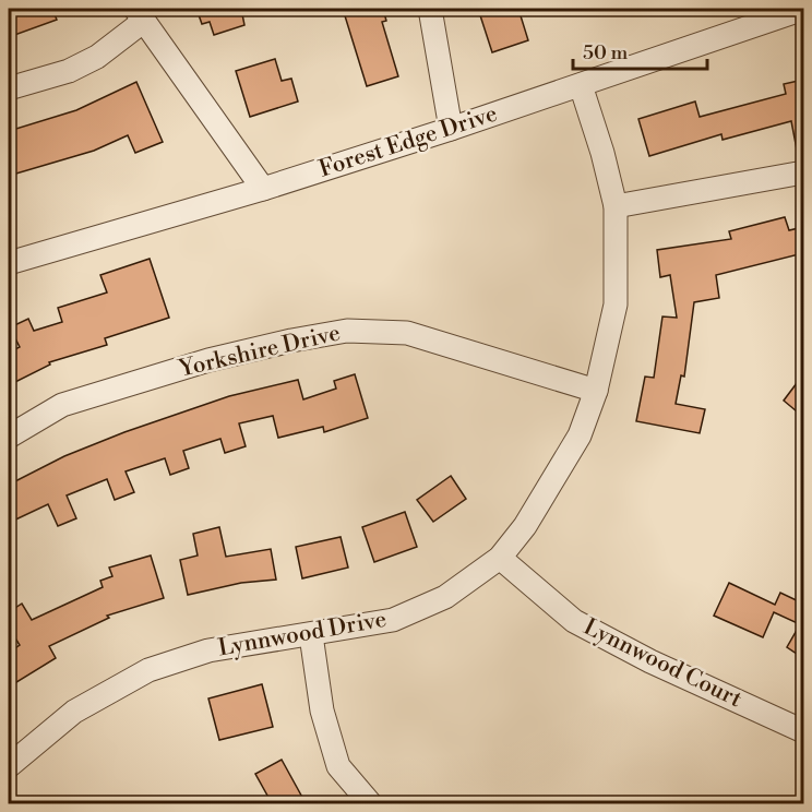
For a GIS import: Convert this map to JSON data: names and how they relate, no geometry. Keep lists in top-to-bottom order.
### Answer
{
  "streets": {
    "street": [
      "Forest Edge Drive",
      "Yorkshire Drive",
      "Lynnwood Drive",
      "Lynnwood Court"
    ]
  },
  "crossings": [
    ["Forest Edge Drive", "Lynnwood Drive"],
    ["Yorkshire Drive", "Lynnwood Drive"],
    ["Lynnwood Drive", "Lynnwood Court"]
  ],
  "scale_bar": "50 m"
}
